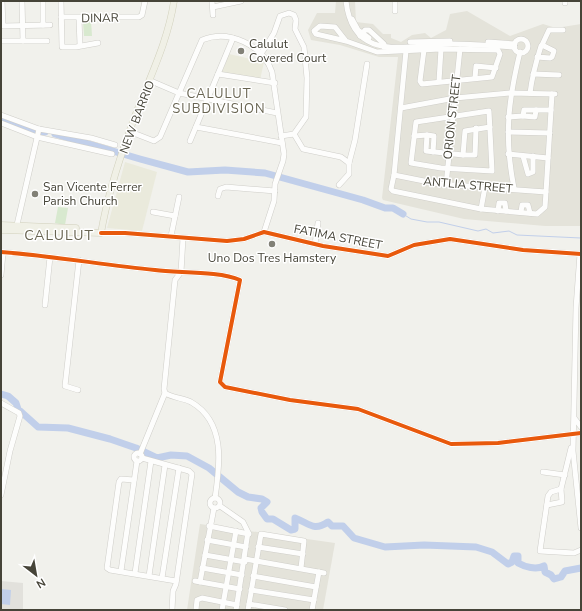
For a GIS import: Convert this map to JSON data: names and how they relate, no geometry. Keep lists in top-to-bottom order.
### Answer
{
  "streets": {
    "main road": ["NEW BARRIO"],
    "street": [
      "DINAR",
      "ORION STREET",
      "ANTLIA STREET",
      "FATIMA STREET"
    ]
  },
  "crossings": [
    ["ORION STREET", "ANTLIA STREET"]
  ],
  "districts": ["CALULUT SUBDIVISION", "CALULUT"],
  "places": ["Calulut Covered Court", "San Vicente Ferrer Parish Church", "Uno Dos Tres Hamstery"],
  "north": "bottom right"
}
